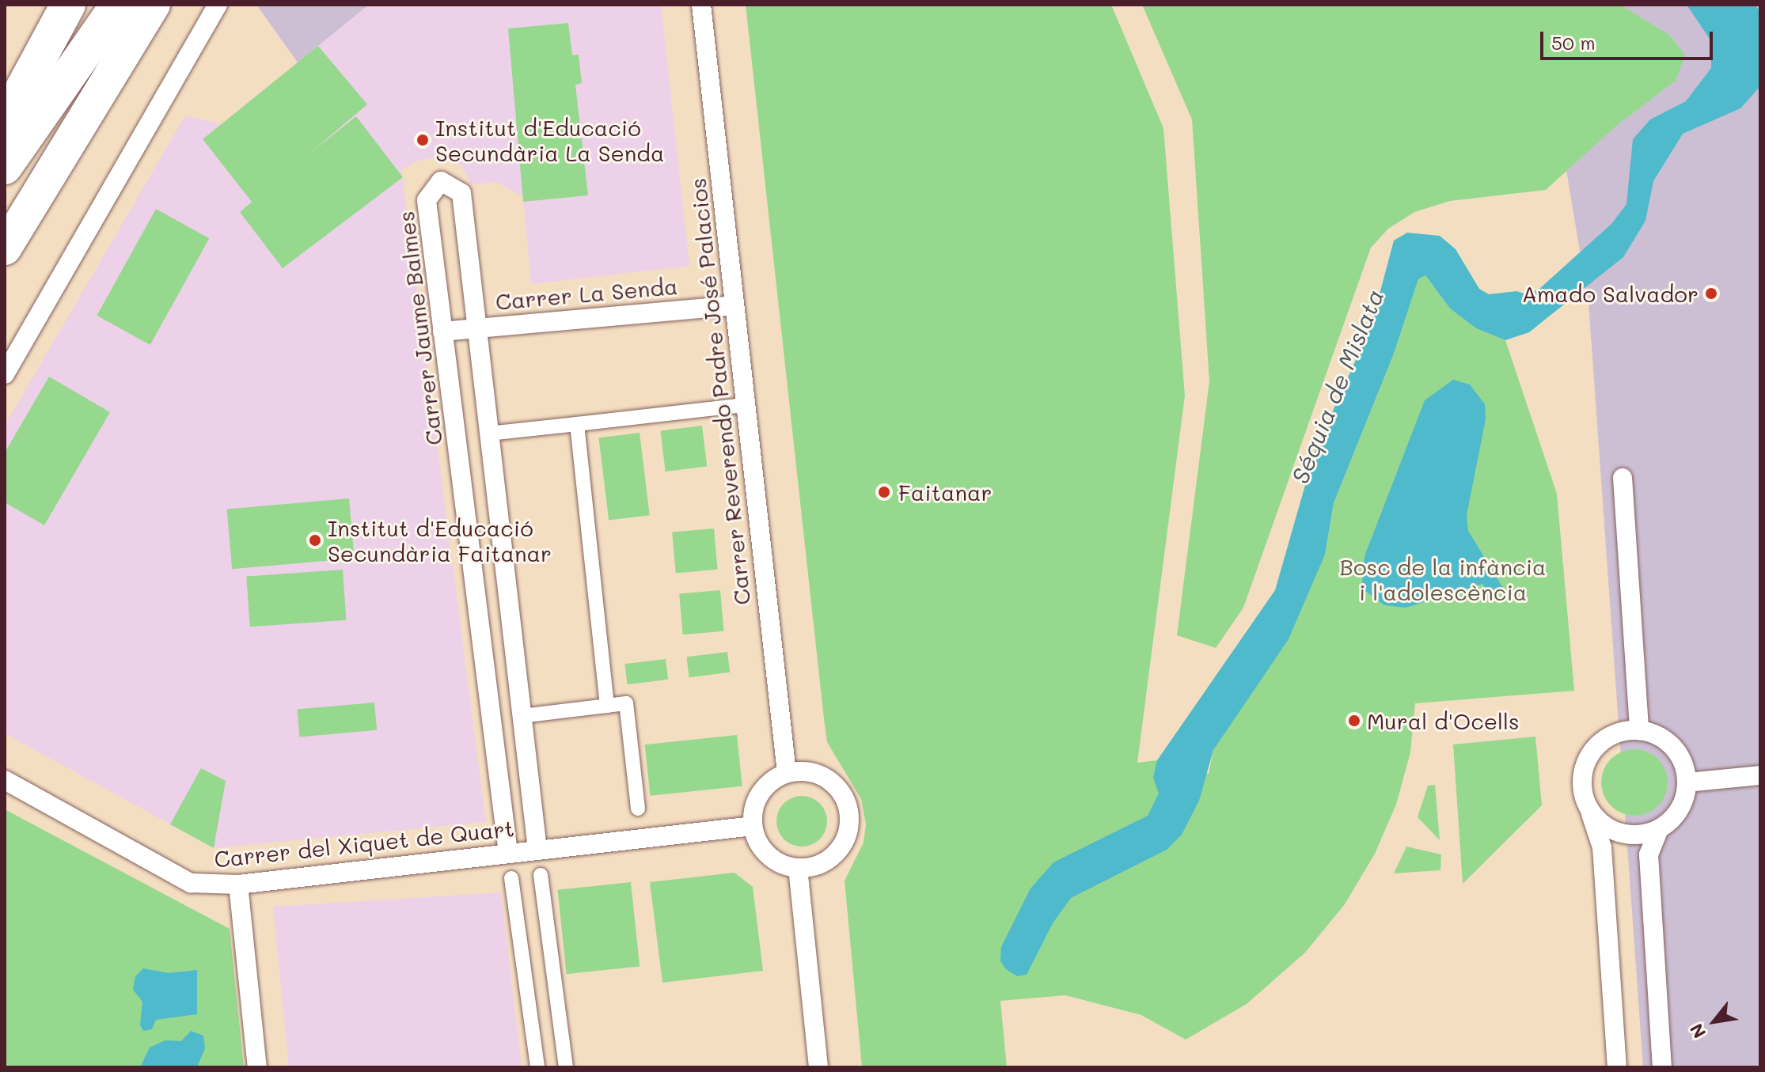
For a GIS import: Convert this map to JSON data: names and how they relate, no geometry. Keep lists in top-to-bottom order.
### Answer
{
  "streets": {
    "street": [
      "Carrer La Senda",
      "Carrer Jaume Balmes",
      "Carrer Reverendo Padre José Palacios",
      "Carrer del Xiquet de Quart"
    ]
  },
  "crossings": [
    ["Carrer La Senda", "Carrer Jaume Balmes"],
    ["Carrer La Senda", "Carrer Reverendo Padre José Palacios"],
    ["Carrer Jaume Balmes", "Carrer del Xiquet de Quart"],
    ["Carrer Reverendo Padre José Palacios", "Carrer del Xiquet de Quart"]
  ],
  "water": ["Séquia de Mislata"],
  "parks": ["Bosc de la infància i l'adolescència"],
  "places": [
    "Institut d'Educació Secundària La Senda",
    "Amado Salvador",
    "Faitanar",
    "Institut d'Educació Secundària Faitanar",
    "Mural d'Ocells"
  ],
  "scale_bar": "50 m",
  "north": "bottom left"
}
